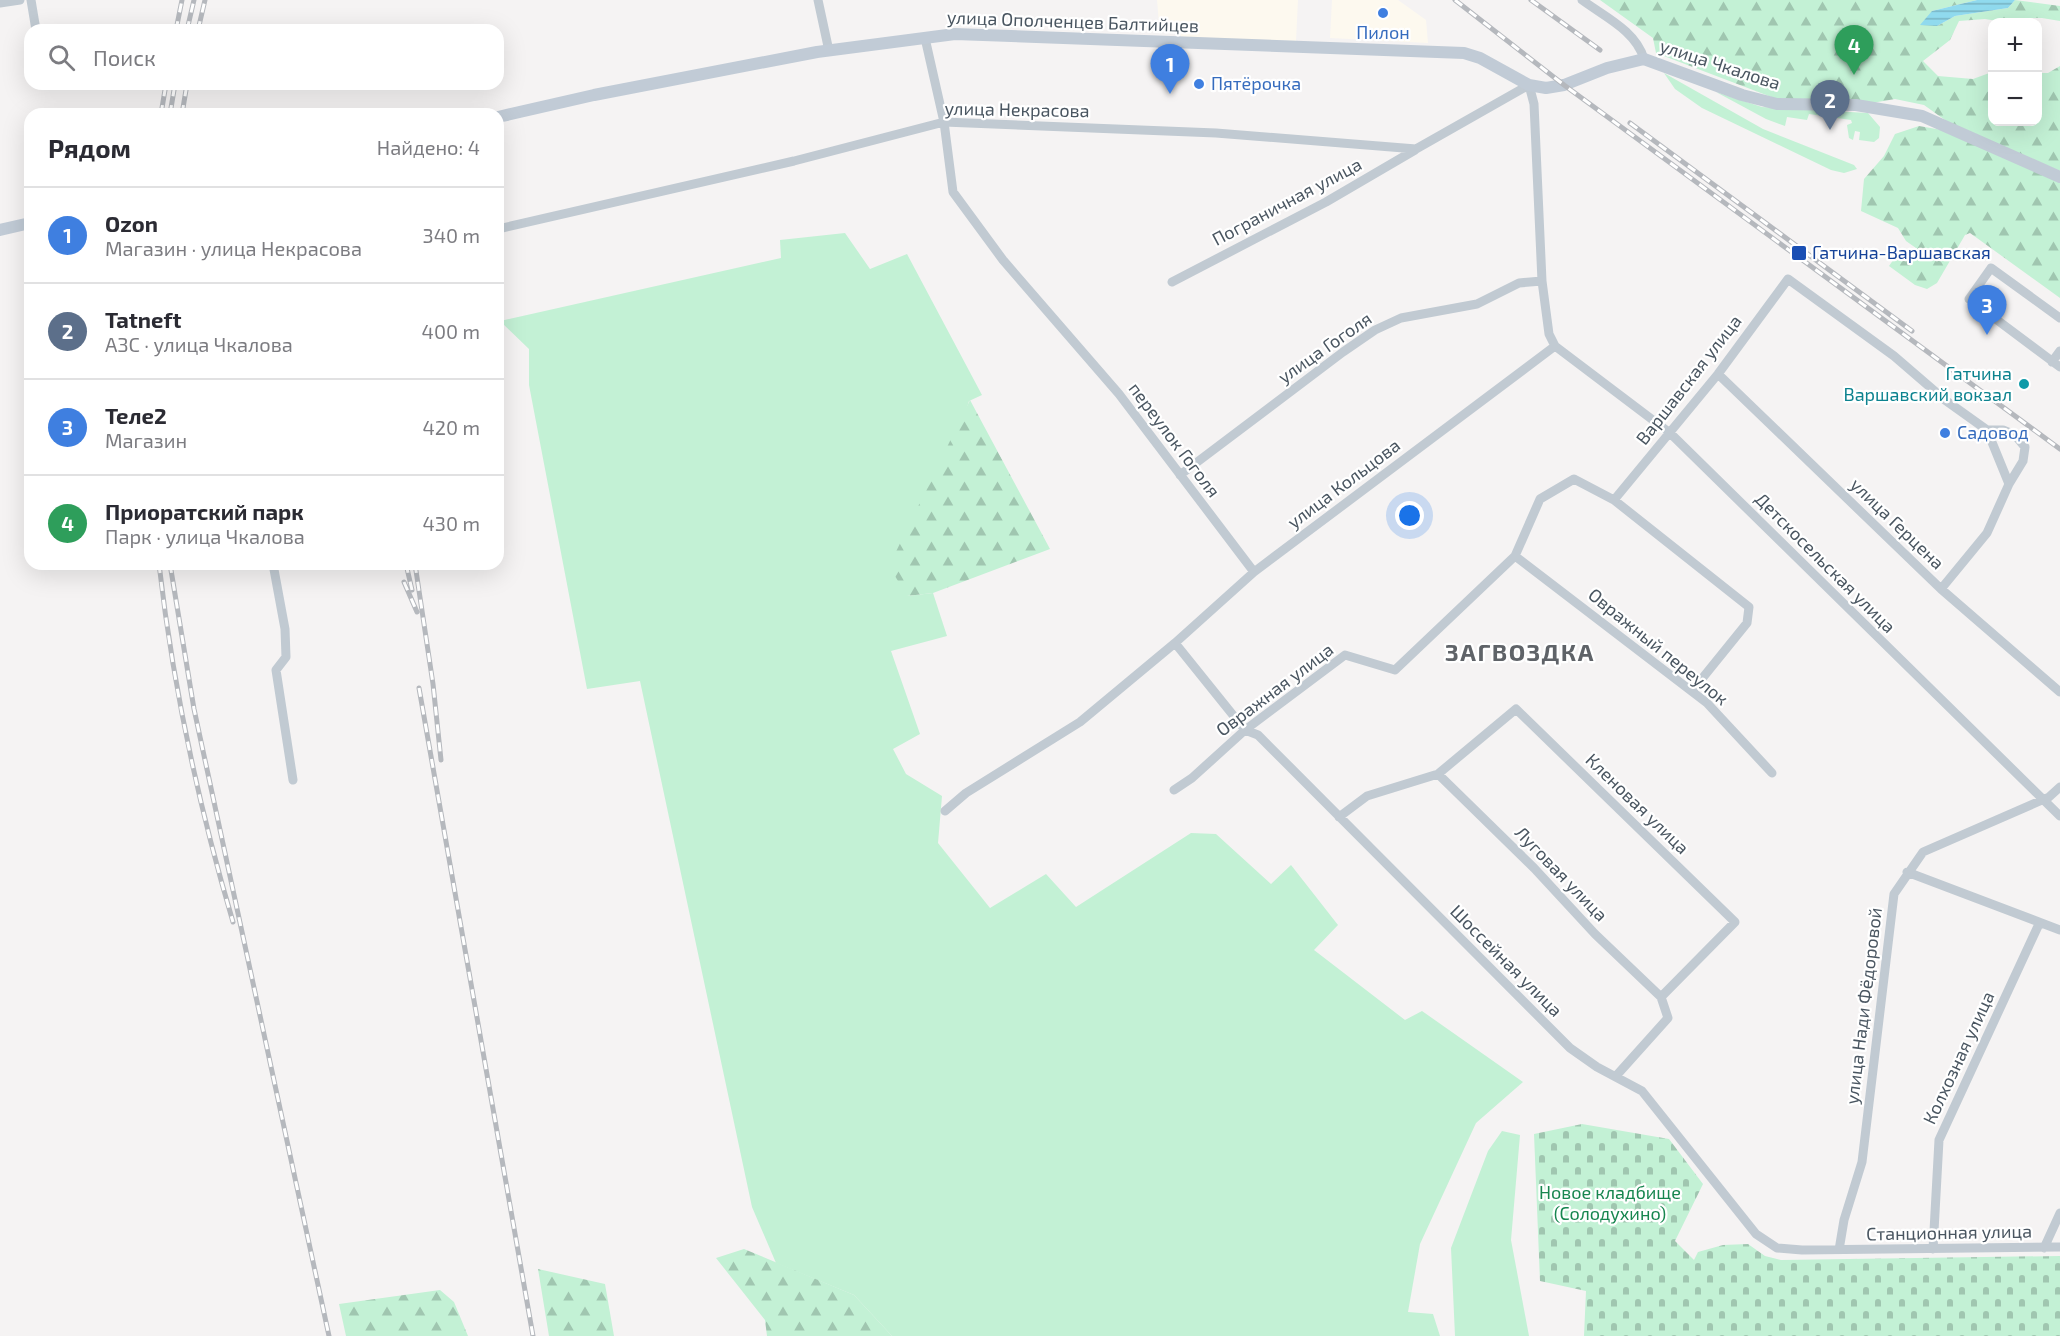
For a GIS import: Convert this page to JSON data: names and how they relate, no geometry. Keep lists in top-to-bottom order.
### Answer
{
  "streets": {
    "main road": ["улица Ополченцев Балтийцев", "улица Чкалова"],
    "street": [
      "улица Некрасова",
      "Пограничная улица",
      "улица Гоголя",
      "Варшавская улица",
      "переулок Гоголя",
      "улица Кольцова",
      "улица Герцена",
      "Детскосельская улица",
      "Овражный переулок",
      "Овражная улица",
      "Кленовая улица",
      "Луговая улица",
      "Шоссейная улица",
      "улица Нади Фёдоровой",
      "Колхозная улица",
      "Станционная улица"
    ]
  },
  "crossings": [
    ["улица Ополченцев Балтийцев", "улица Чкалова"],
    ["улица Ополченцев Балтийцев", "переулок Гоголя"],
    ["улица Некрасова", "Пограничная улица"],
    ["улица Некрасова", "переулок Гоголя"],
    ["улица Гоголя", "переулок Гоголя"],
    ["Варшавская улица", "улица Герцена"],
    ["Варшавская улица", "Детскосельская улица"],
    ["Варшавская улица", "Овражная улица"],
    ["переулок Гоголя", "улица Кольцова"],
    ["улица Кольцова", "Детскосельская улица"],
    ["улица Кольцова", "Шоссейная улица"],
    ["Детскосельская улица", "улица Нади Фёдоровой"],
    ["Овражный переулок", "Овражная улица"],
    ["Овражная улица", "Шоссейная улица"],
    ["Кленовая улица", "Луговая улица"],
    ["Шоссейная улица", "улица Нади Фёдоровой"],
    ["Шоссейная улица", "Станционная улица"],
    ["улица Нади Фёдоровой", "Станционная улица"],
    ["Колхозная улица", "Станционная улица"]
  ],
  "districts": ["ЗАГВОЗДКА"],
  "parks": ["Новое кладбище (Солодухино)"],
  "places": {
    "other": [
      "Пилон",
      "Пятёрочка",
      "Гатчина Варшавский вокзал",
      "Садовод"
    ],
    "transit": ["Гатчина-Варшавская"]
  },
  "page": {
    "map_buttons": ["+", "−"],
    "search": "Поиск",
    "pins": [
      "4",
      "1",
      "2",
      "3"
    ],
    "heading": ["Рядом", "Найдено: 4"],
    "list": [
      {
        "mark": "1",
        "name": "Ozon",
        "note": "Магазин · улица Некрасова",
        "value": "340 m"
      },
      {
        "mark": "2",
        "name": "Tatneft",
        "note": "АЗС · улица Чкалова",
        "value": "400 m"
      },
      {
        "mark": "3",
        "name": "Теле2",
        "note": "Магазин",
        "value": "420 m"
      },
      {
        "mark": "4",
        "name": "Приоратский парк",
        "note": "Парк · улица Чкалова",
        "value": "430 m"
      }
    ]
  }
}
